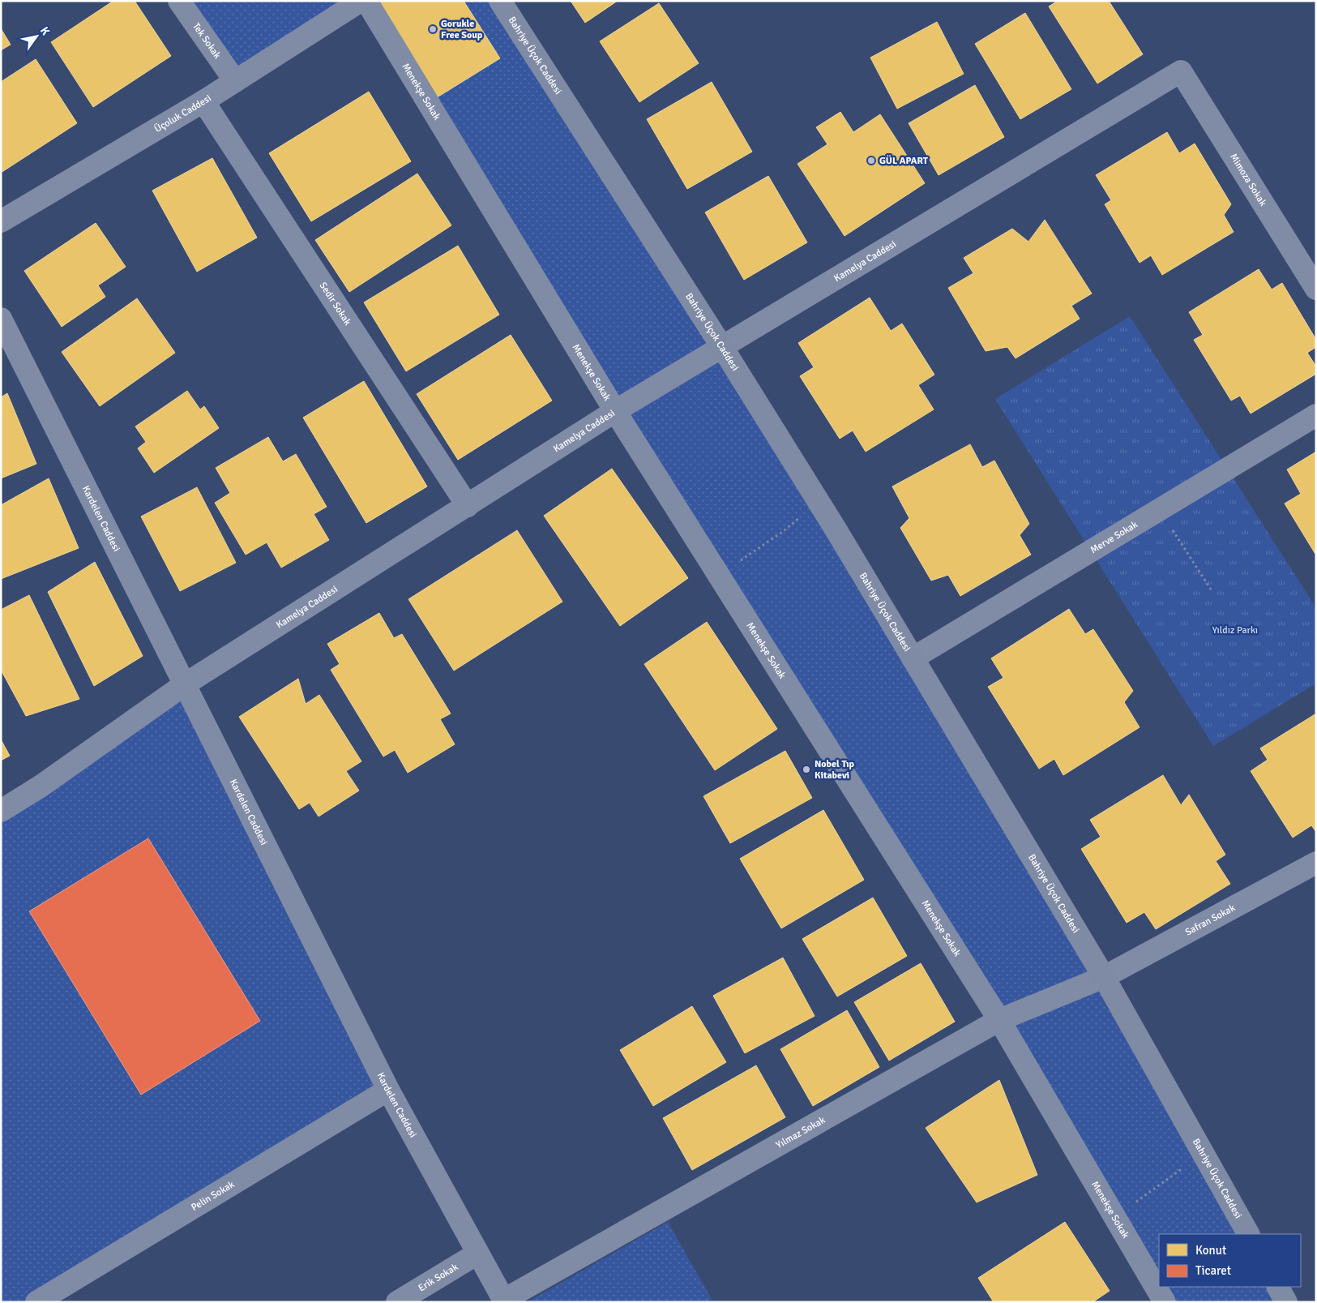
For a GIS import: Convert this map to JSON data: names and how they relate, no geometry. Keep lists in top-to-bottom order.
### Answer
{
  "streets": {
    "main road": ["Bahriye Üçok Caddesi"],
    "street": [
      "Tek Sokak",
      "Menekşe Sokak",
      "Üçoluk Caddesi",
      "Mimoza Sokak",
      "Kamelya Caddesi",
      "Sedir Sokak",
      "Kardelen Caddesi",
      "Merve Sokak",
      "Safran Sokak",
      "Yılmaz Sokak",
      "Pelin Sokak",
      "Erik Sokak"
    ]
  },
  "crossings": [
    ["Tek Sokak", "Üçoluk Caddesi"],
    ["Bahriye Üçok Caddesi", "Kamelya Caddesi"],
    ["Bahriye Üçok Caddesi", "Merve Sokak"],
    ["Bahriye Üçok Caddesi", "Safran Sokak"],
    ["Bahriye Üçok Caddesi", "Yılmaz Sokak"],
    ["Menekşe Sokak", "Kamelya Caddesi"],
    ["Menekşe Sokak", "Yılmaz Sokak"],
    ["Üçoluk Caddesi", "Sedir Sokak"],
    ["Mimoza Sokak", "Kamelya Caddesi"],
    ["Kamelya Caddesi", "Sedir Sokak"],
    ["Kamelya Caddesi", "Kardelen Caddesi"],
    ["Kardelen Caddesi", "Yılmaz Sokak"],
    ["Kardelen Caddesi", "Pelin Sokak"],
    ["Kardelen Caddesi", "Erik Sokak"],
    ["Safran Sokak", "Yılmaz Sokak"]
  ],
  "parks": ["Yıldız Parkı"],
  "places": ["Gorukle Free Soup", "GÜL APART", "Nobel Tıp Kitabevi"],
  "legend": ["Konut", "Ticaret"],
  "north": "top right"
}
